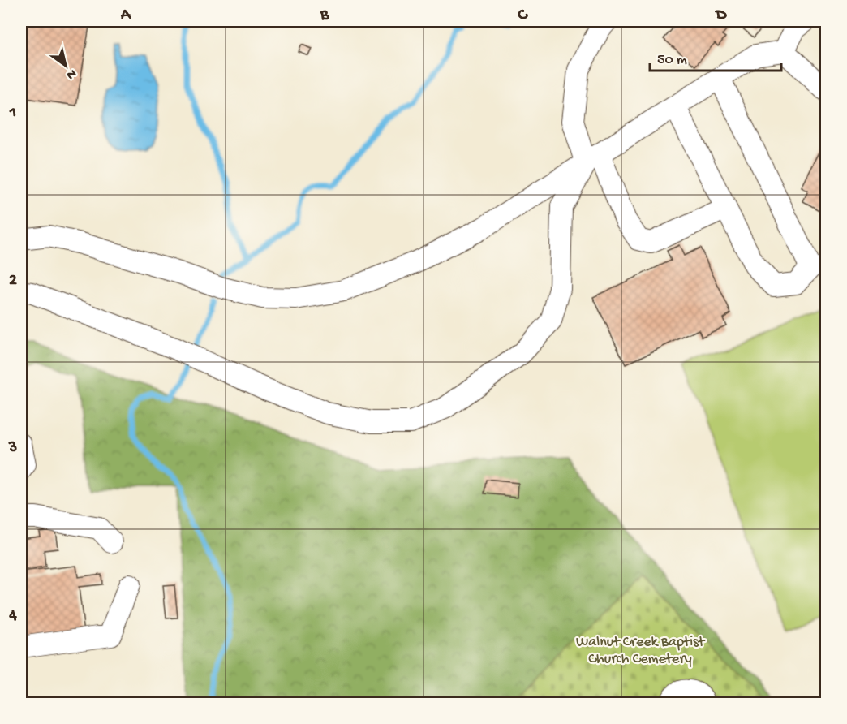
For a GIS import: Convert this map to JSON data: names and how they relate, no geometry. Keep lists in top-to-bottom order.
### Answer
{
  "parks": ["Walnut Creek Baptist Church Cemetery"],
  "scale_bar": "50 m",
  "north": "bottom right",
  "grid": {
    "columns": [
      "A",
      "B",
      "C",
      "D"
    ],
    "rows": [
      "1",
      "2",
      "3",
      "4"
    ]
  }
}
